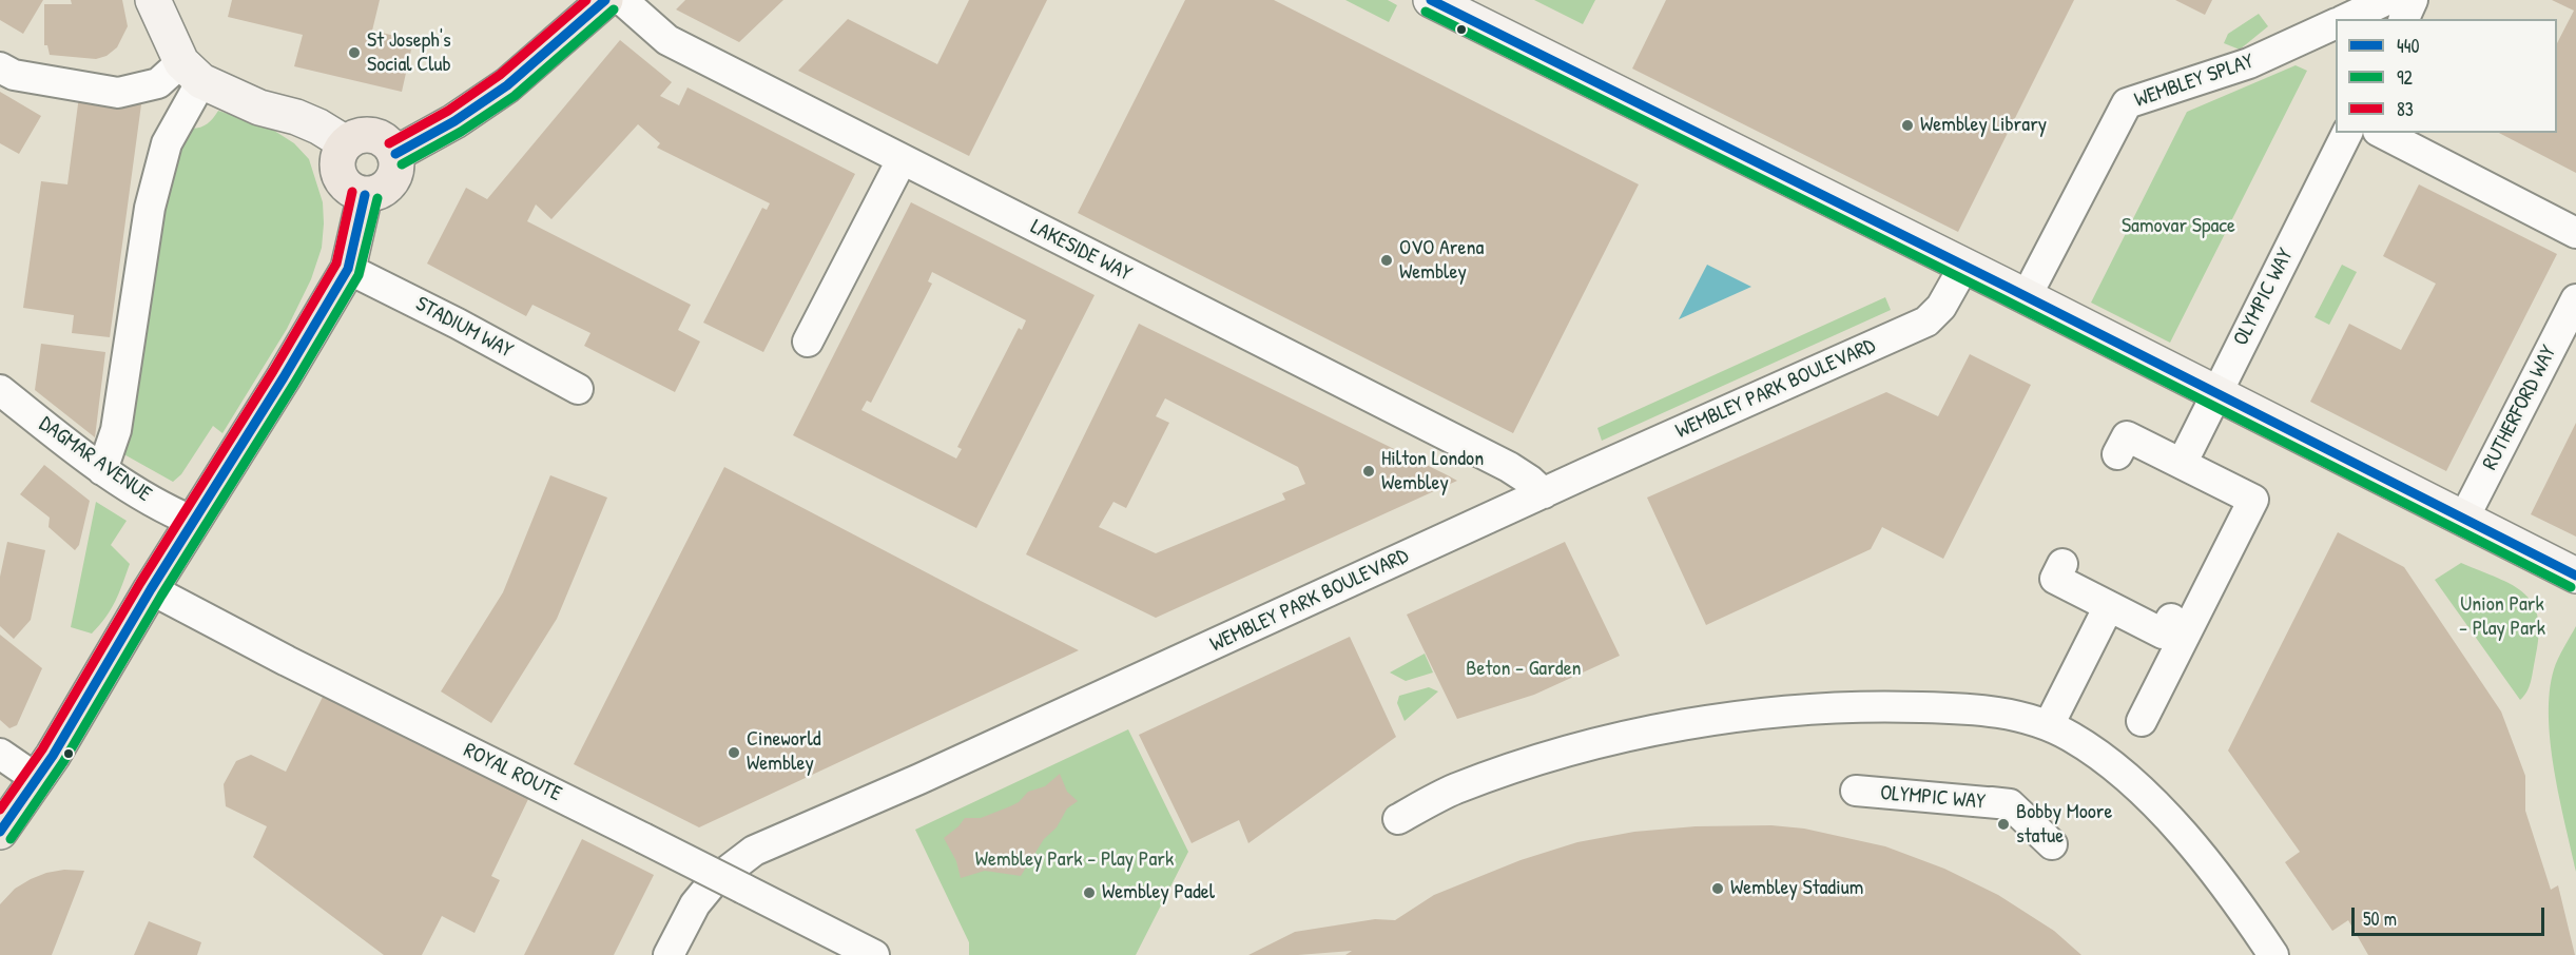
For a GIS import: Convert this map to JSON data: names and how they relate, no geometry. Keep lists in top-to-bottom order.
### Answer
{
  "streets": {
    "street": [
      "WEMBLEY SPLAY",
      "LAKESIDE WAY",
      "OLYMPIC WAY",
      "STADIUM WAY",
      "WEMBLEY PARK BOULEVARD",
      "RUTHERFORD WAY",
      "DAGMAR AVENUE",
      "ROYAL ROUTE"
    ]
  },
  "crossings": [
    ["LAKESIDE WAY", "WEMBLEY PARK BOULEVARD"]
  ],
  "parks": [
    "Samovar Space",
    "Union Park - Play Park",
    "Beton - Garden",
    "Wembley Park - Play Park"
  ],
  "places": [
    "St Joseph's Social Club",
    "Wembley Library",
    "OVO Arena Wembley",
    "Hilton London Wembley",
    "Cineworld Wembley",
    "Bobby Moore statue",
    "Wembley Stadium",
    "Wembley Padel"
  ],
  "lines": ["transit line 440", "transit line 83", "transit line 92"],
  "legend": ["440", "92", "83"],
  "scale_bar": "50 m"
}
